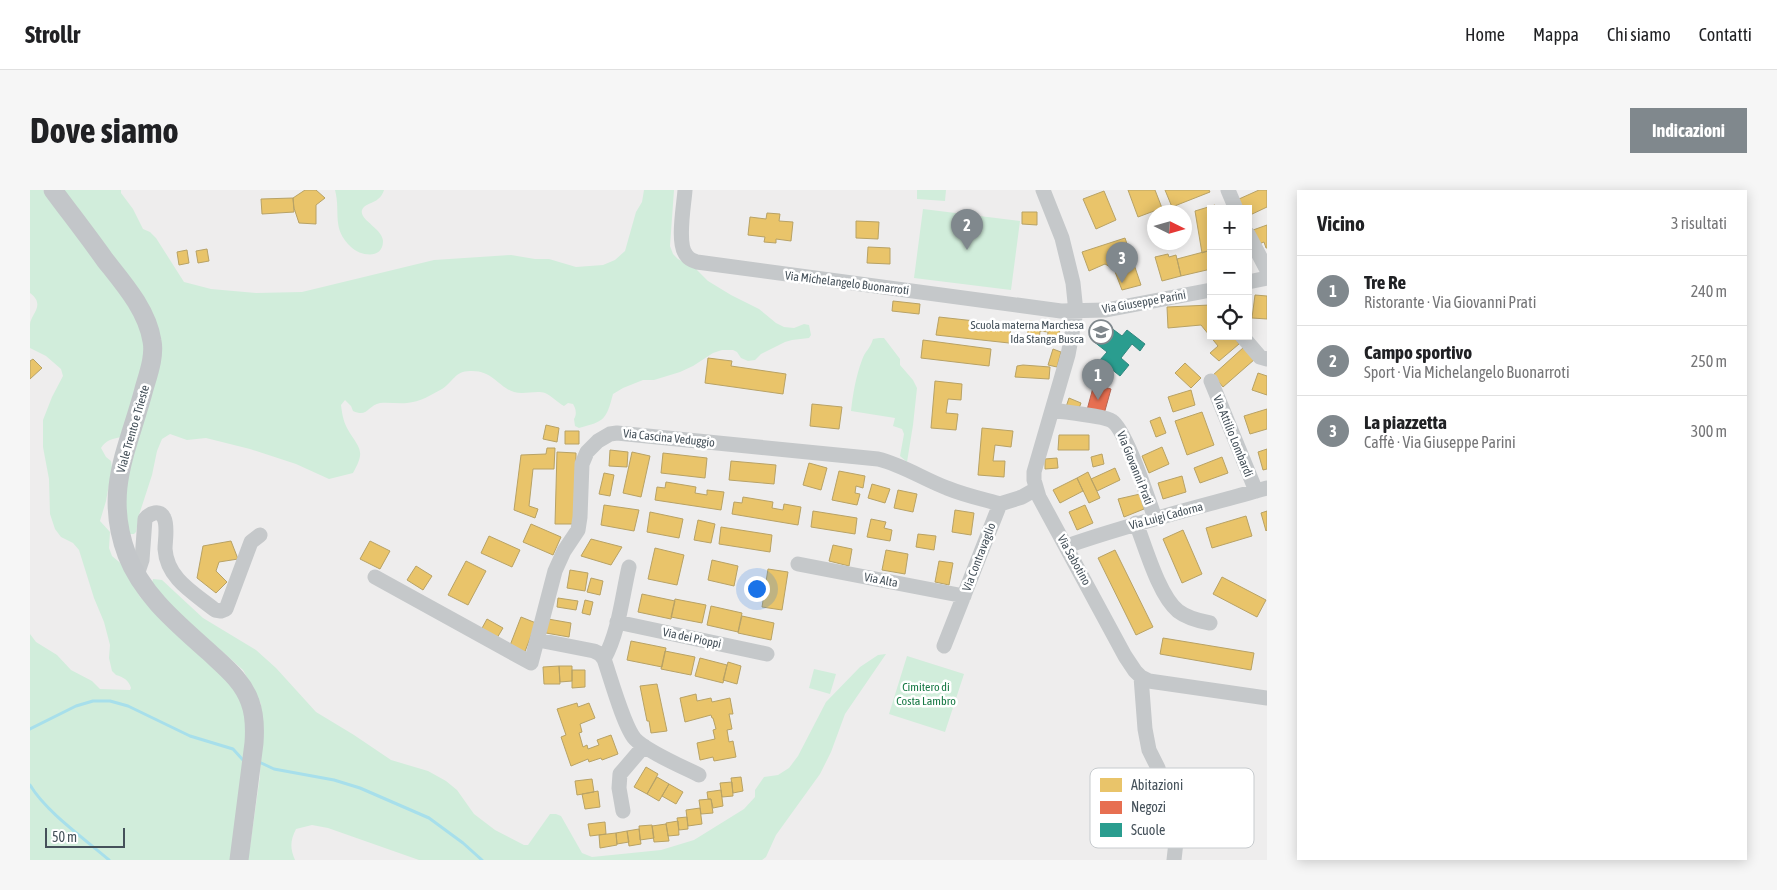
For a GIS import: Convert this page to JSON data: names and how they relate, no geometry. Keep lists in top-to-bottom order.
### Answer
{
  "streets": {
    "main road": ["Viale Trento e Trieste"],
    "street": [
      "Via Michelangelo Buonarroti",
      "Via Giuseppe Parini",
      "Via Attilio Lombardi",
      "Via Cascina Veduggio",
      "Via Giovanni Prati",
      "Via Luigi Cadorna",
      "Via Contravaglio",
      "Via Sabotino",
      "Via Alta",
      "Via dei Pioppi"
    ]
  },
  "crossings": [
    ["Via Michelangelo Buonarroti", "Via Giuseppe Parini"],
    ["Via Michelangelo Buonarroti", "Via Sabotino"],
    ["Via Giuseppe Parini", "Via Sabotino"],
    ["Via Attilio Lombardi", "Via Luigi Cadorna"],
    ["Via Cascina Veduggio", "Via Contravaglio"],
    ["Via Giovanni Prati", "Via Luigi Cadorna"],
    ["Via Giovanni Prati", "Via Sabotino"],
    ["Via Luigi Cadorna", "Via Sabotino"],
    ["Via Contravaglio", "Via Alta"]
  ],
  "parks": ["Cimitero di Costa Lambro"],
  "places": {
    "school or university": ["Scuola materna Marchesa Ida Stanga Busca"]
  },
  "legend": ["Abitazioni", "Negozi", "Scuole"],
  "scale_bar": "50 m",
  "north": "right",
  "page": {
    "header": "Strollr",
    "nav": [
      "Home",
      "Mappa",
      "Chi siamo",
      "Contatti"
    ],
    "buttons": "Indicazioni",
    "title": "Dove siamo",
    "heading": ["Vicino", "3 risultati"],
    "map_buttons": ["+", "−"],
    "pins": ["2", "3", "1"],
    "list": [
      {
        "mark": "1",
        "name": "Tre Re",
        "note": "Ristorante · Via Giovanni Prati",
        "value": "240 m"
      },
      {
        "mark": "2",
        "name": "Campo sportivo",
        "note": "Sport · Via Michelangelo Buonarroti",
        "value": "250 m"
      },
      {
        "mark": "3",
        "name": "La piazzetta",
        "note": "Caffè · Via Giuseppe Parini",
        "value": "300 m"
      }
    ],
    "scale": "50 m"
  }
}
